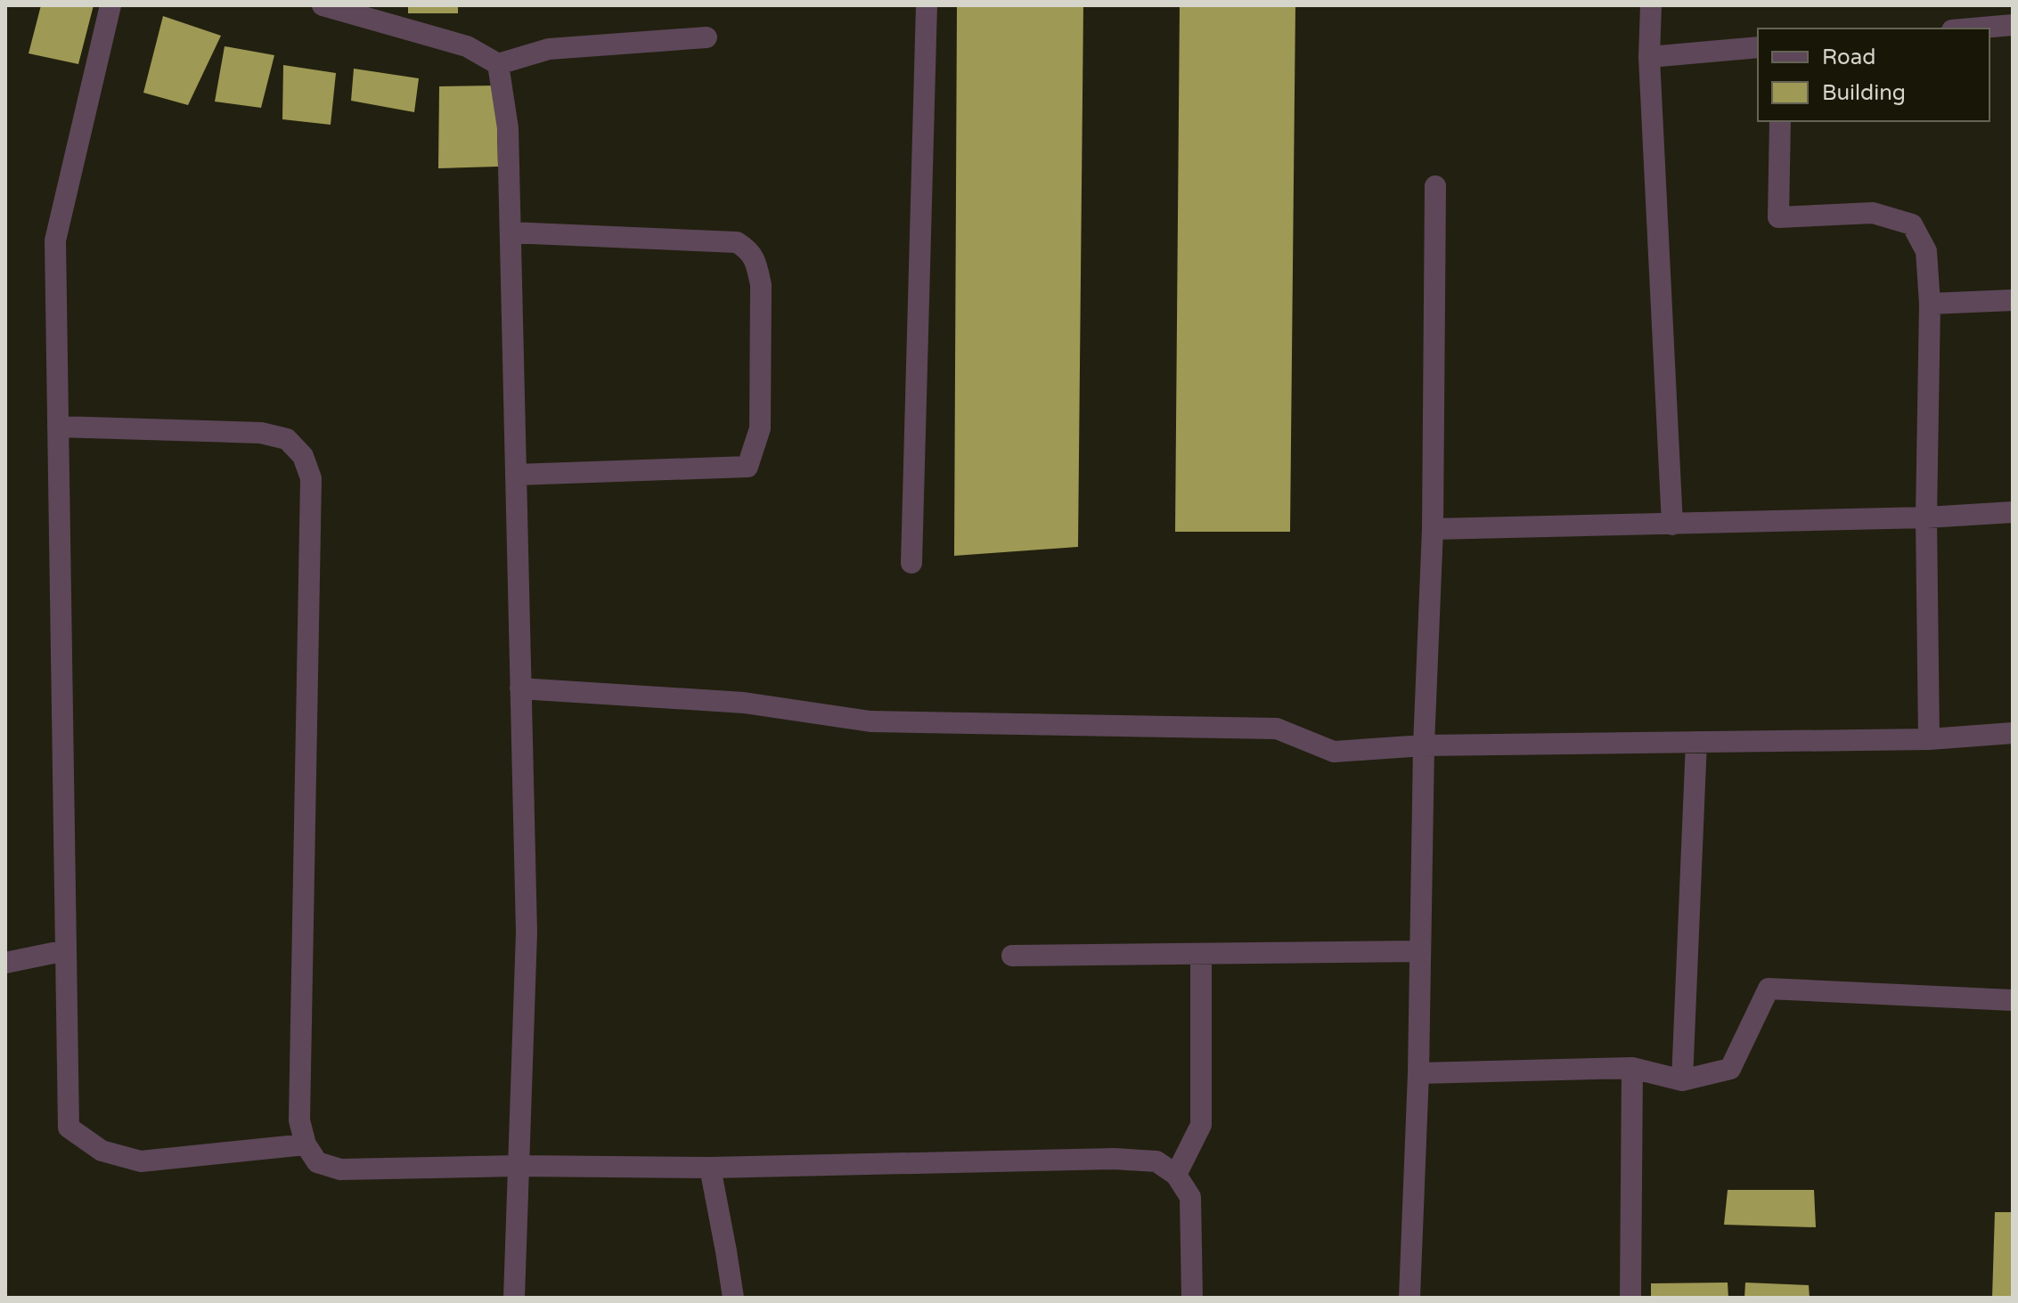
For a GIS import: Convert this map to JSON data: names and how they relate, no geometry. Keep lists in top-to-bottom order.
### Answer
{
  "legend": ["Road", "Building"]
}
